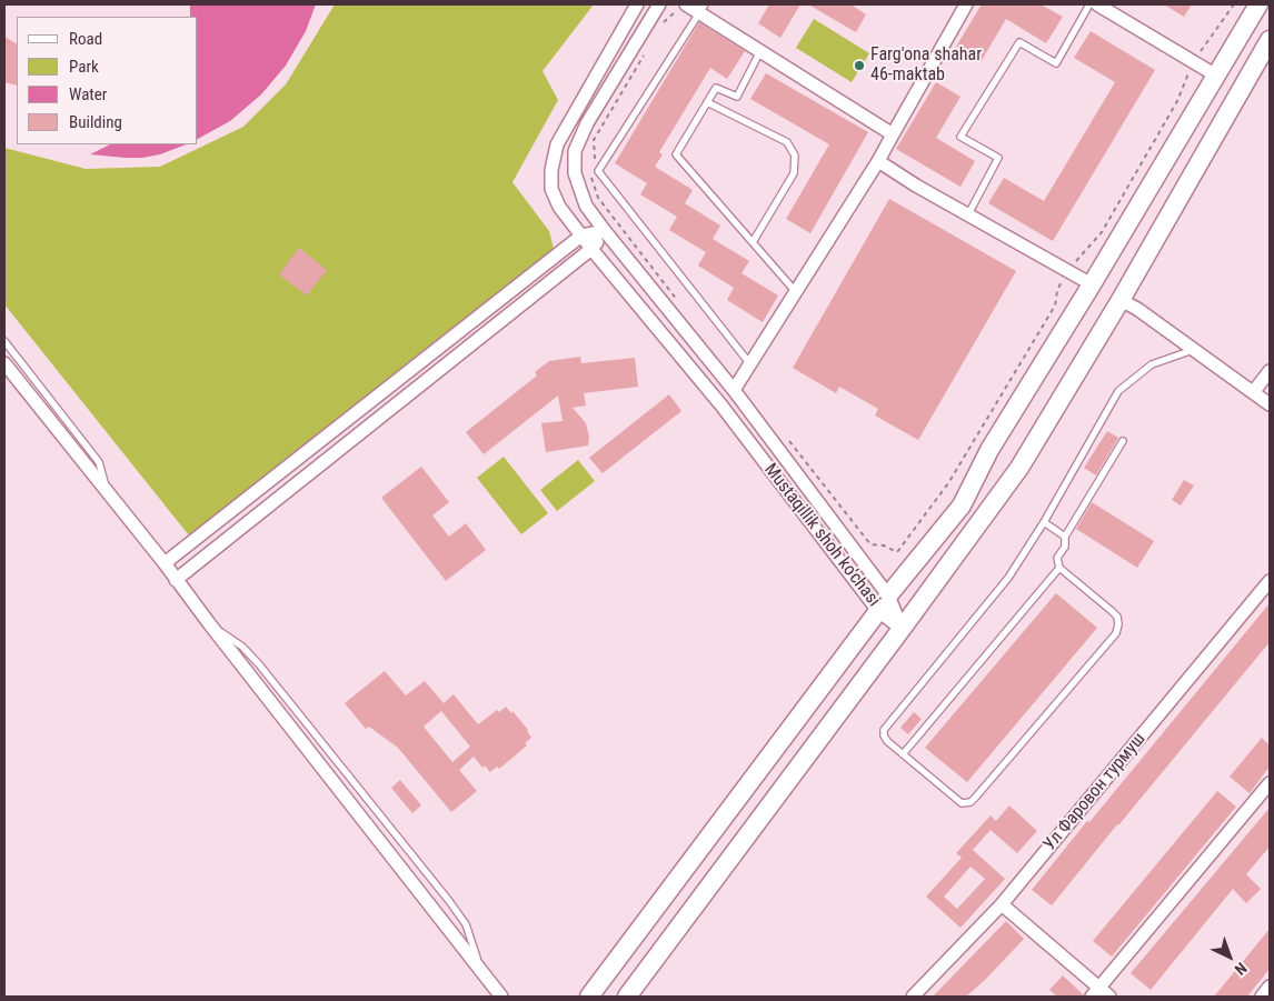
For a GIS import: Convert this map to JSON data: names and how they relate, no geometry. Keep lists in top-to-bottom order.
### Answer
{
  "streets": {
    "street": ["Mustaqillik shoh ko'chasi", "Ул Фаровон турмуш"]
  },
  "places": ["Farg'ona shahar 46-maktab"],
  "legend": [
    "Road",
    "Park",
    "Water",
    "Building"
  ],
  "north": "bottom right"
}
